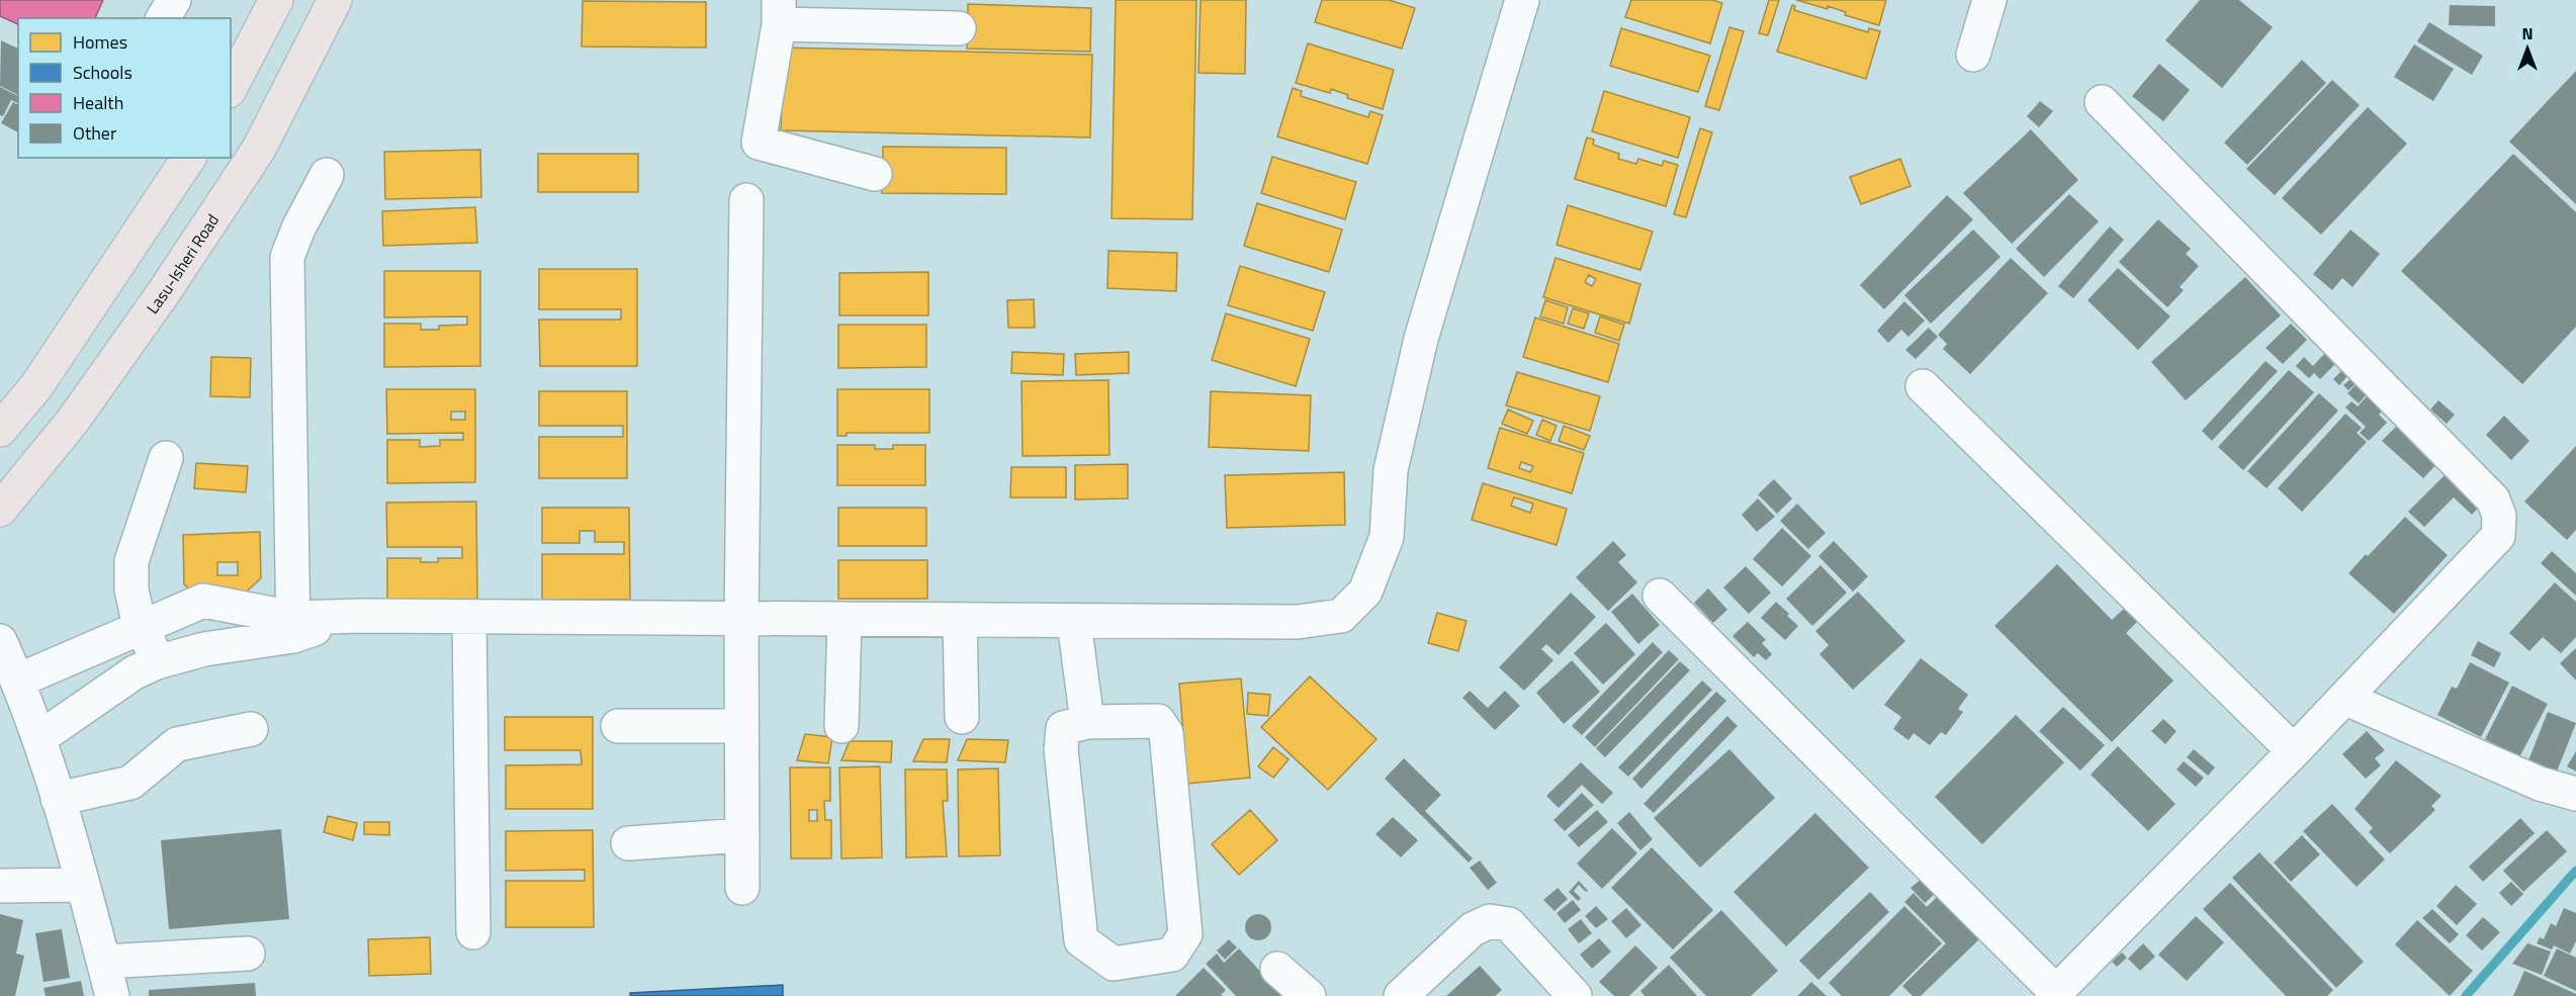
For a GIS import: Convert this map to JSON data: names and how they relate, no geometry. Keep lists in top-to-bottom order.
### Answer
{
  "streets": {
    "main road": ["Lasu-Isheri Road"]
  },
  "legend": [
    "Homes",
    "Schools",
    "Health",
    "Other"
  ],
  "north": "top"
}
